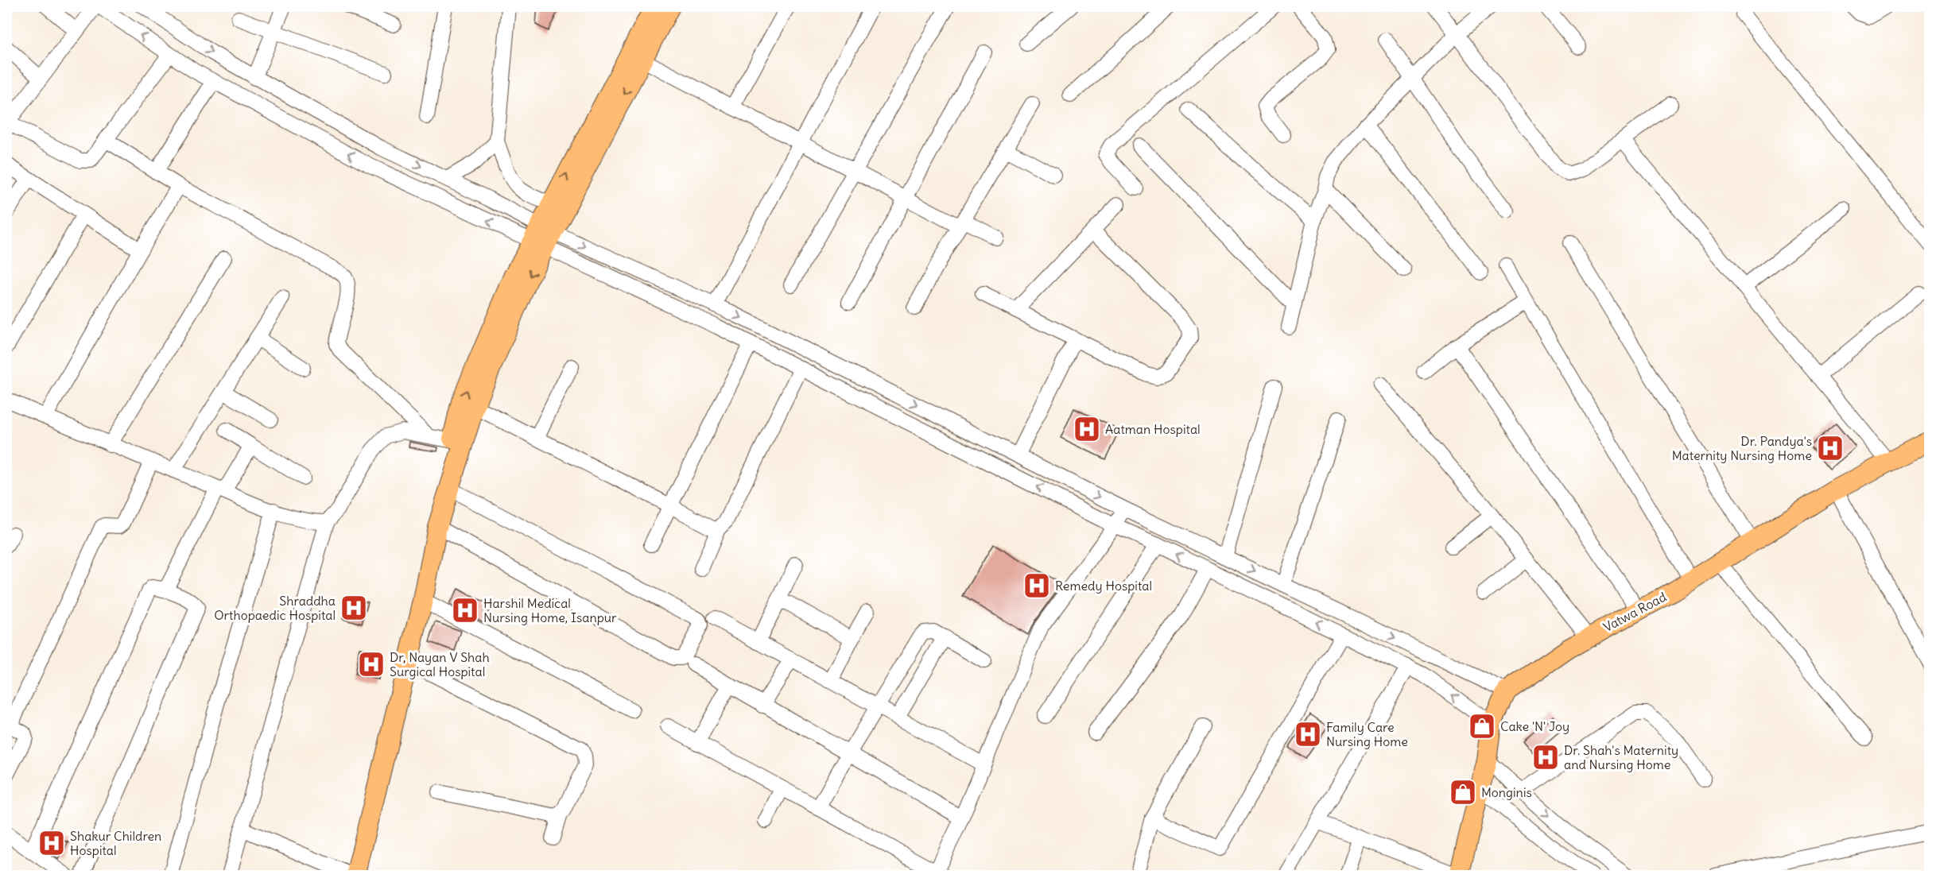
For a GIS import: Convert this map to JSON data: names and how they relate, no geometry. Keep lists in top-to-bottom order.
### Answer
{
  "streets": {
    "main road": ["Vatwa Road"]
  },
  "places": {
    "hospital": [
      "Aatman Hospital",
      "Dr. Pandya's Maternity Nursing Home",
      "Remedy Hospital",
      "Shraddha Orthopaedic Hospital",
      "Harshil Medical Nursing Home, Isanpur",
      "Dr, Nayan V Shah Surgical Hospital",
      "Family Care Nursing Home",
      "Dr. Shah's Maternity and Nursing Home",
      "Shakur Children Hospital"
    ],
    "shop": ["Cake 'N' Joy", "Monginis"]
  }
}
